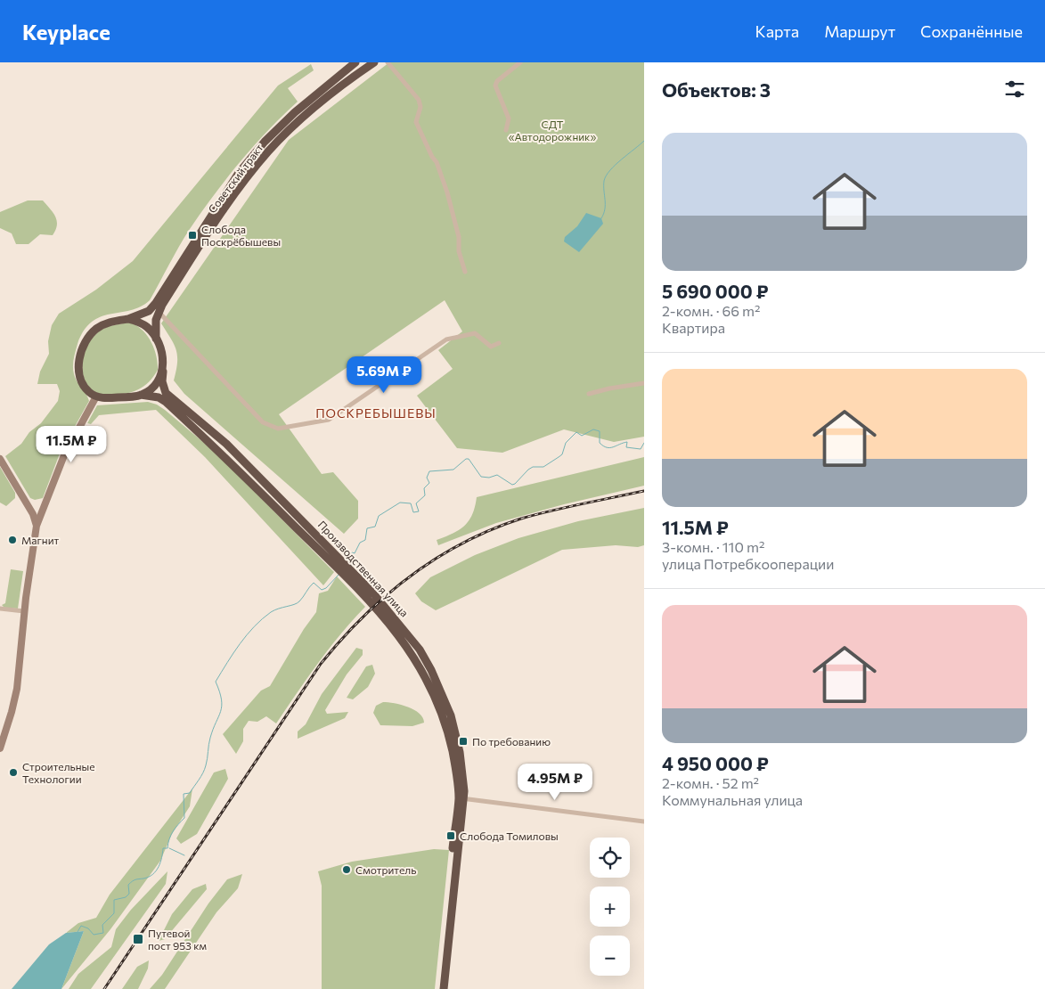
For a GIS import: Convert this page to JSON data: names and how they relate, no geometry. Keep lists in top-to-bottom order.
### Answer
{
  "streets": {
    "highway": ["Советский тракт", "Производственная улица"]
  },
  "crossings": [
    ["Советский тракт", "Производственная улица"]
  ],
  "districts": ["ПОСКРЕБЫШЕВЫ"],
  "parks": ["СДТ «Автодорожник»"],
  "places": {
    "transit": [
      "Слобода Поскрёбышевы",
      "По требованию",
      "Слобода Томиловы",
      "Путевой пост 953 км"
    ],
    "other": ["Магнит", "Строительные Технологии", "Смотритель"]
  },
  "page": {
    "header": "Keyplace",
    "nav": ["Карта", "Маршрут", "Сохранённые"],
    "heading": "Объектов: 3",
    "list": [
      {
        "name": "5 690 000 ₽",
        "note": "2-комн. · 66 m² · Квартира"
      },
      {
        "name": "11.5M ₽",
        "note": "3-комн. · 110 m² · улица Потребкооперации"
      },
      {
        "name": "4 950 000 ₽",
        "note": "2-комн. · 52 m² · Коммунальная улица"
      }
    ],
    "price": ["5.69M ₽", "11.5M ₽", "4.95M ₽"],
    "map_buttons": ["+", "−"]
  }
}
